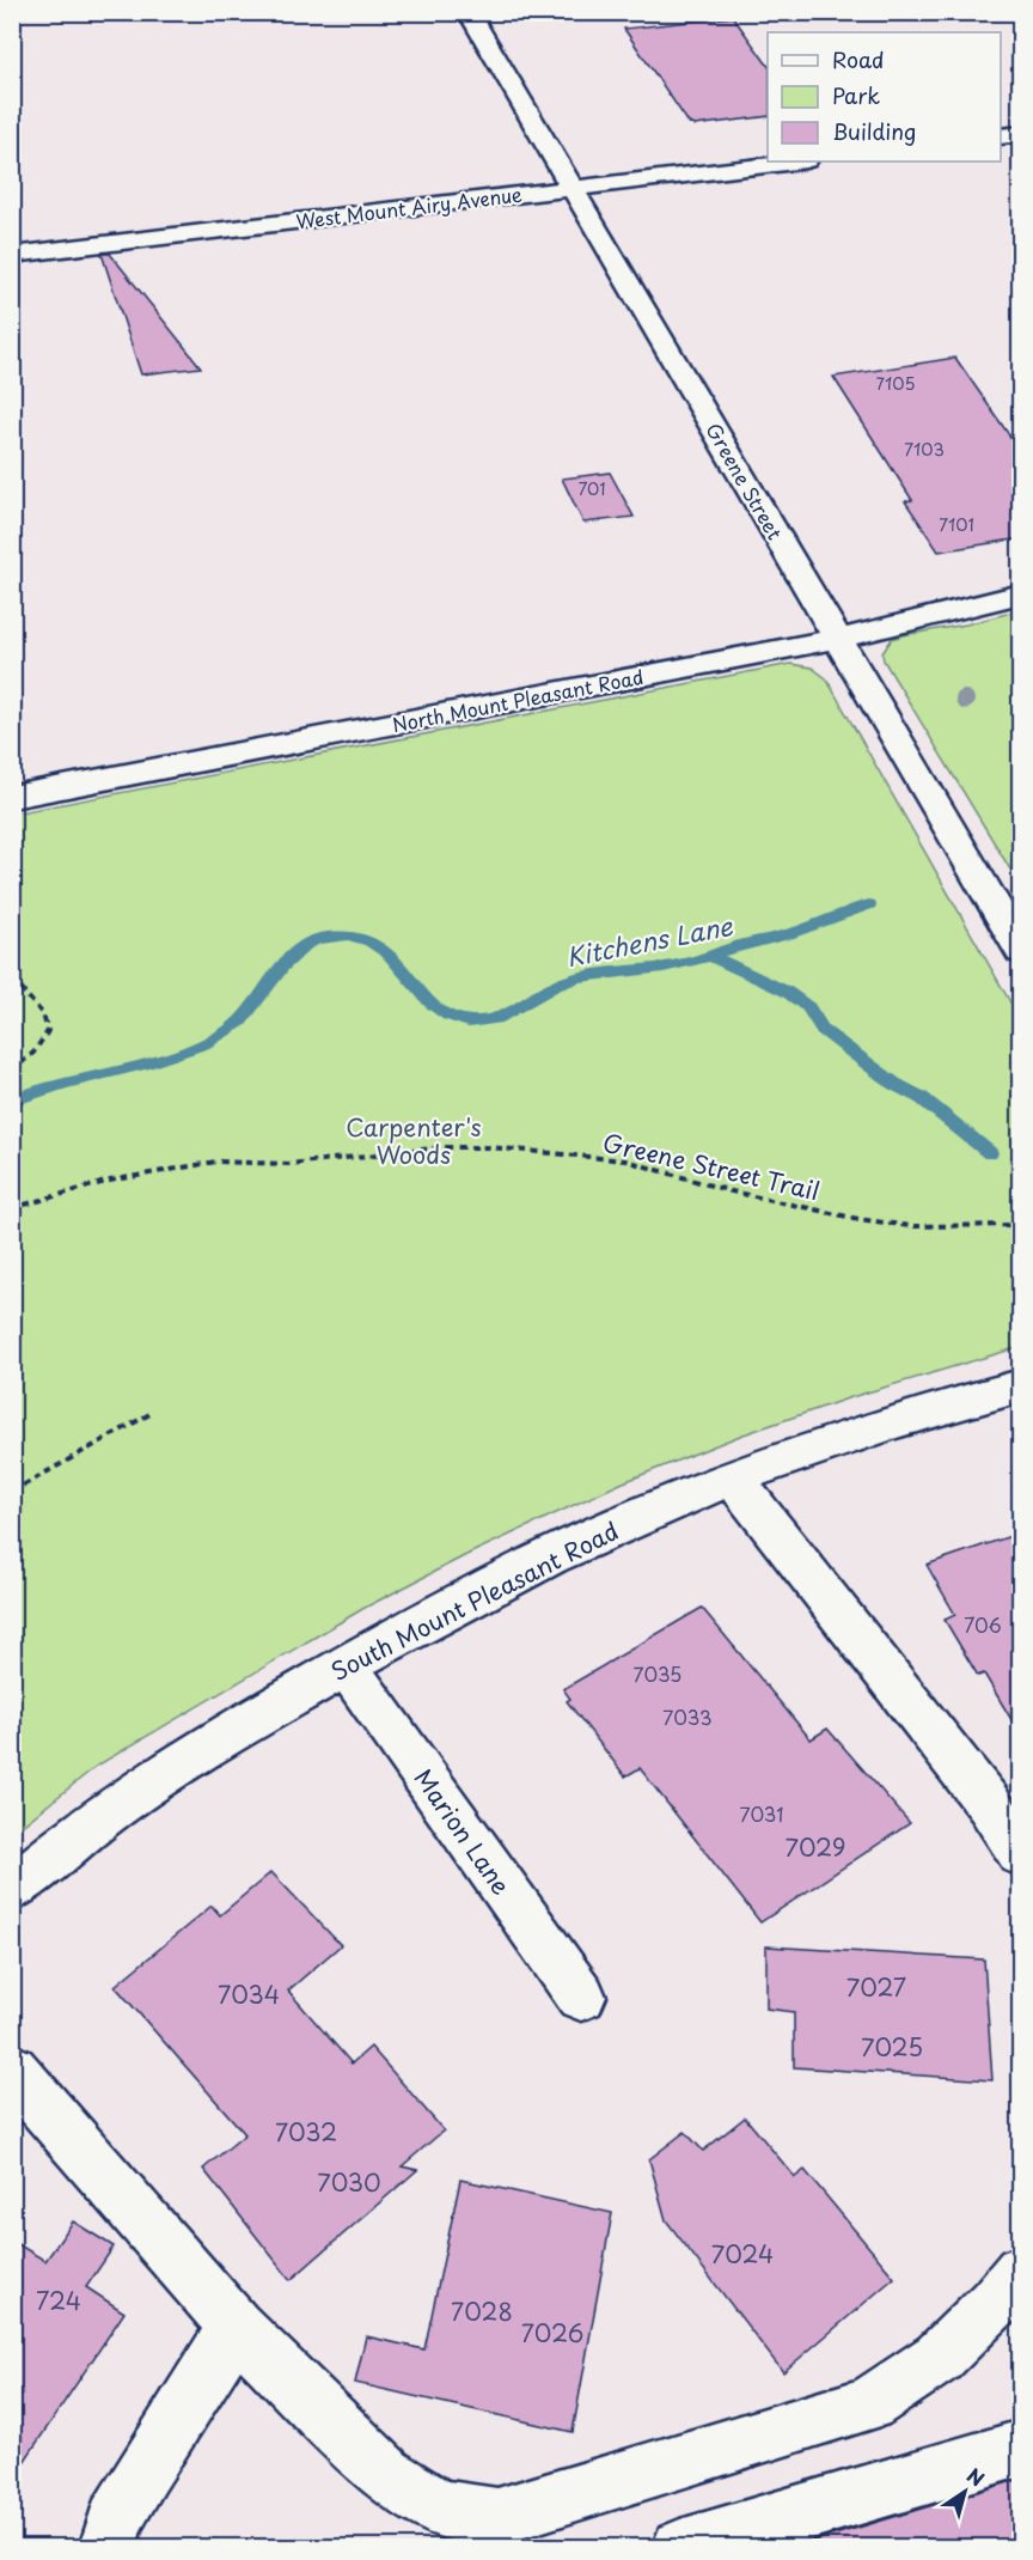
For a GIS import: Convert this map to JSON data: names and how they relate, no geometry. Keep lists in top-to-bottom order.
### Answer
{
  "streets": {
    "street": [
      "West Mount Airy Avenue",
      "Greene Street",
      "North Mount Pleasant Road",
      "South Mount Pleasant Road",
      "Marion Lane"
    ],
    "path": ["Greene Street Trail"]
  },
  "crossings": [
    ["West Mount Airy Avenue", "Greene Street"],
    ["Greene Street", "North Mount Pleasant Road"],
    ["South Mount Pleasant Road", "Marion Lane"]
  ],
  "water": ["Kitchens Lane"],
  "parks": ["Carpenter's Woods"],
  "house_numbers": [
    "7105",
    "7103",
    "701",
    "7101",
    "706",
    "7035",
    "7033",
    "7031",
    "7029",
    "7027",
    "7034",
    "7025",
    "7032",
    "7030",
    "7024",
    "724",
    "7028",
    "7026"
  ],
  "legend": ["Road", "Park", "Building"],
  "north": "top right"
}
